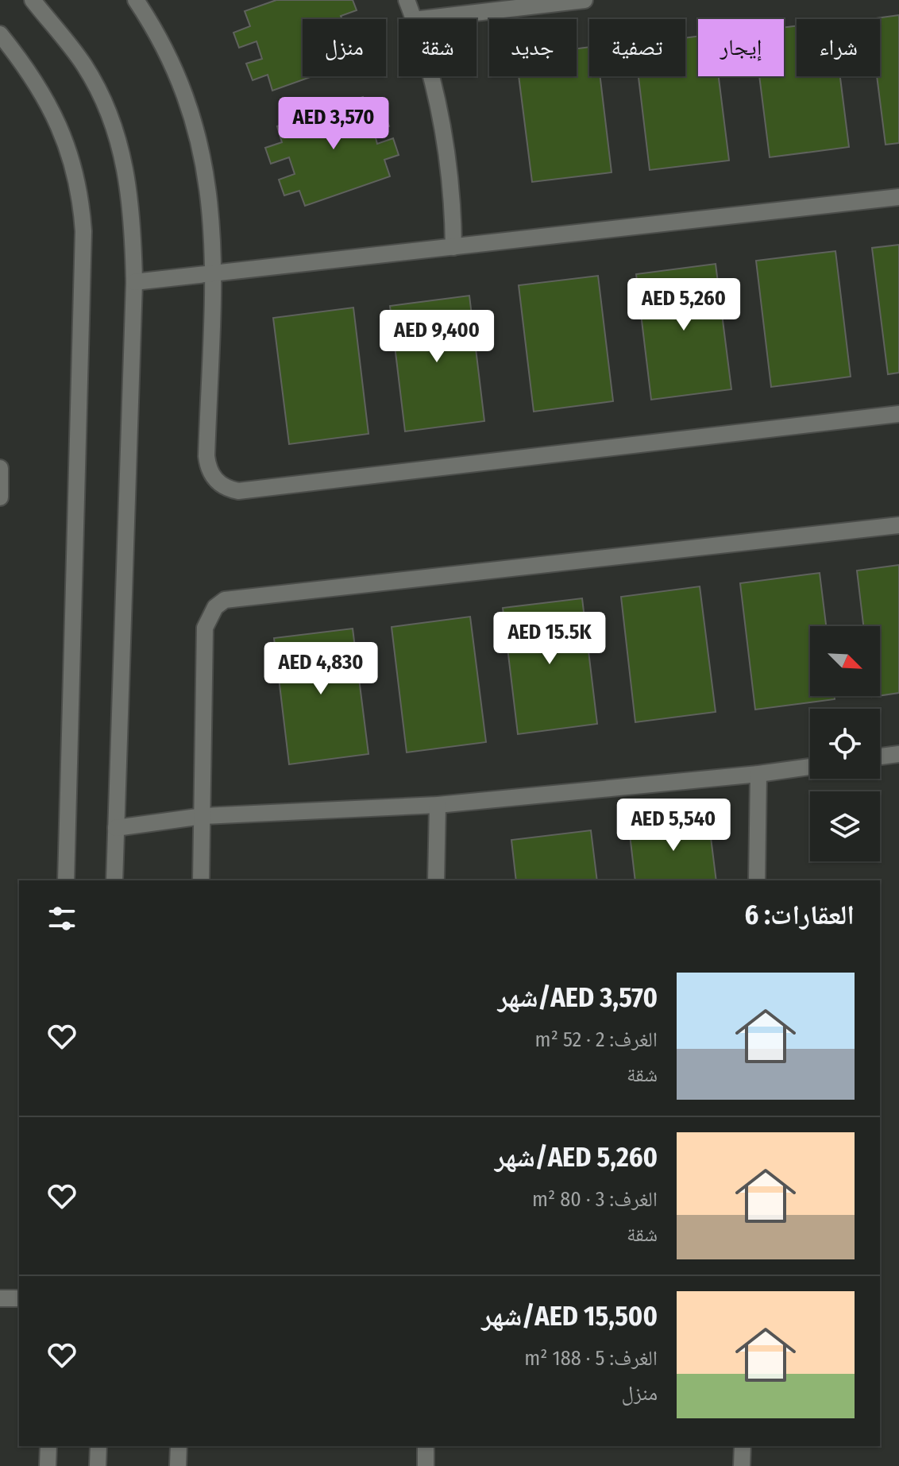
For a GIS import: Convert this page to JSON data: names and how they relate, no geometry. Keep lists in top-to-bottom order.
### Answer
{
  "north": "bottom right",
  "page": {
    "chip": [
      "شراء",
      "إيجار",
      "تصفية",
      "جديد",
      "شقة",
      "منزل"
    ],
    "price": [
      "AED 3,570",
      "AED 5,260",
      "AED 9,400",
      "AED 15.5K",
      "AED 4,830",
      "AED 5,540"
    ],
    "heading": "العقارات: 6",
    "list": [
      {
        "name": "AED 3,570/شهر",
        "note": "الغرف: 2 · 52 m² · شقة"
      },
      {
        "name": "AED 5,260/شهر",
        "note": "الغرف: 3 · 80 m² · شقة"
      },
      {
        "name": "AED 15,500/شهر",
        "note": "الغرف: 5 · 188 m² · منزل"
      }
    ]
  }
}
